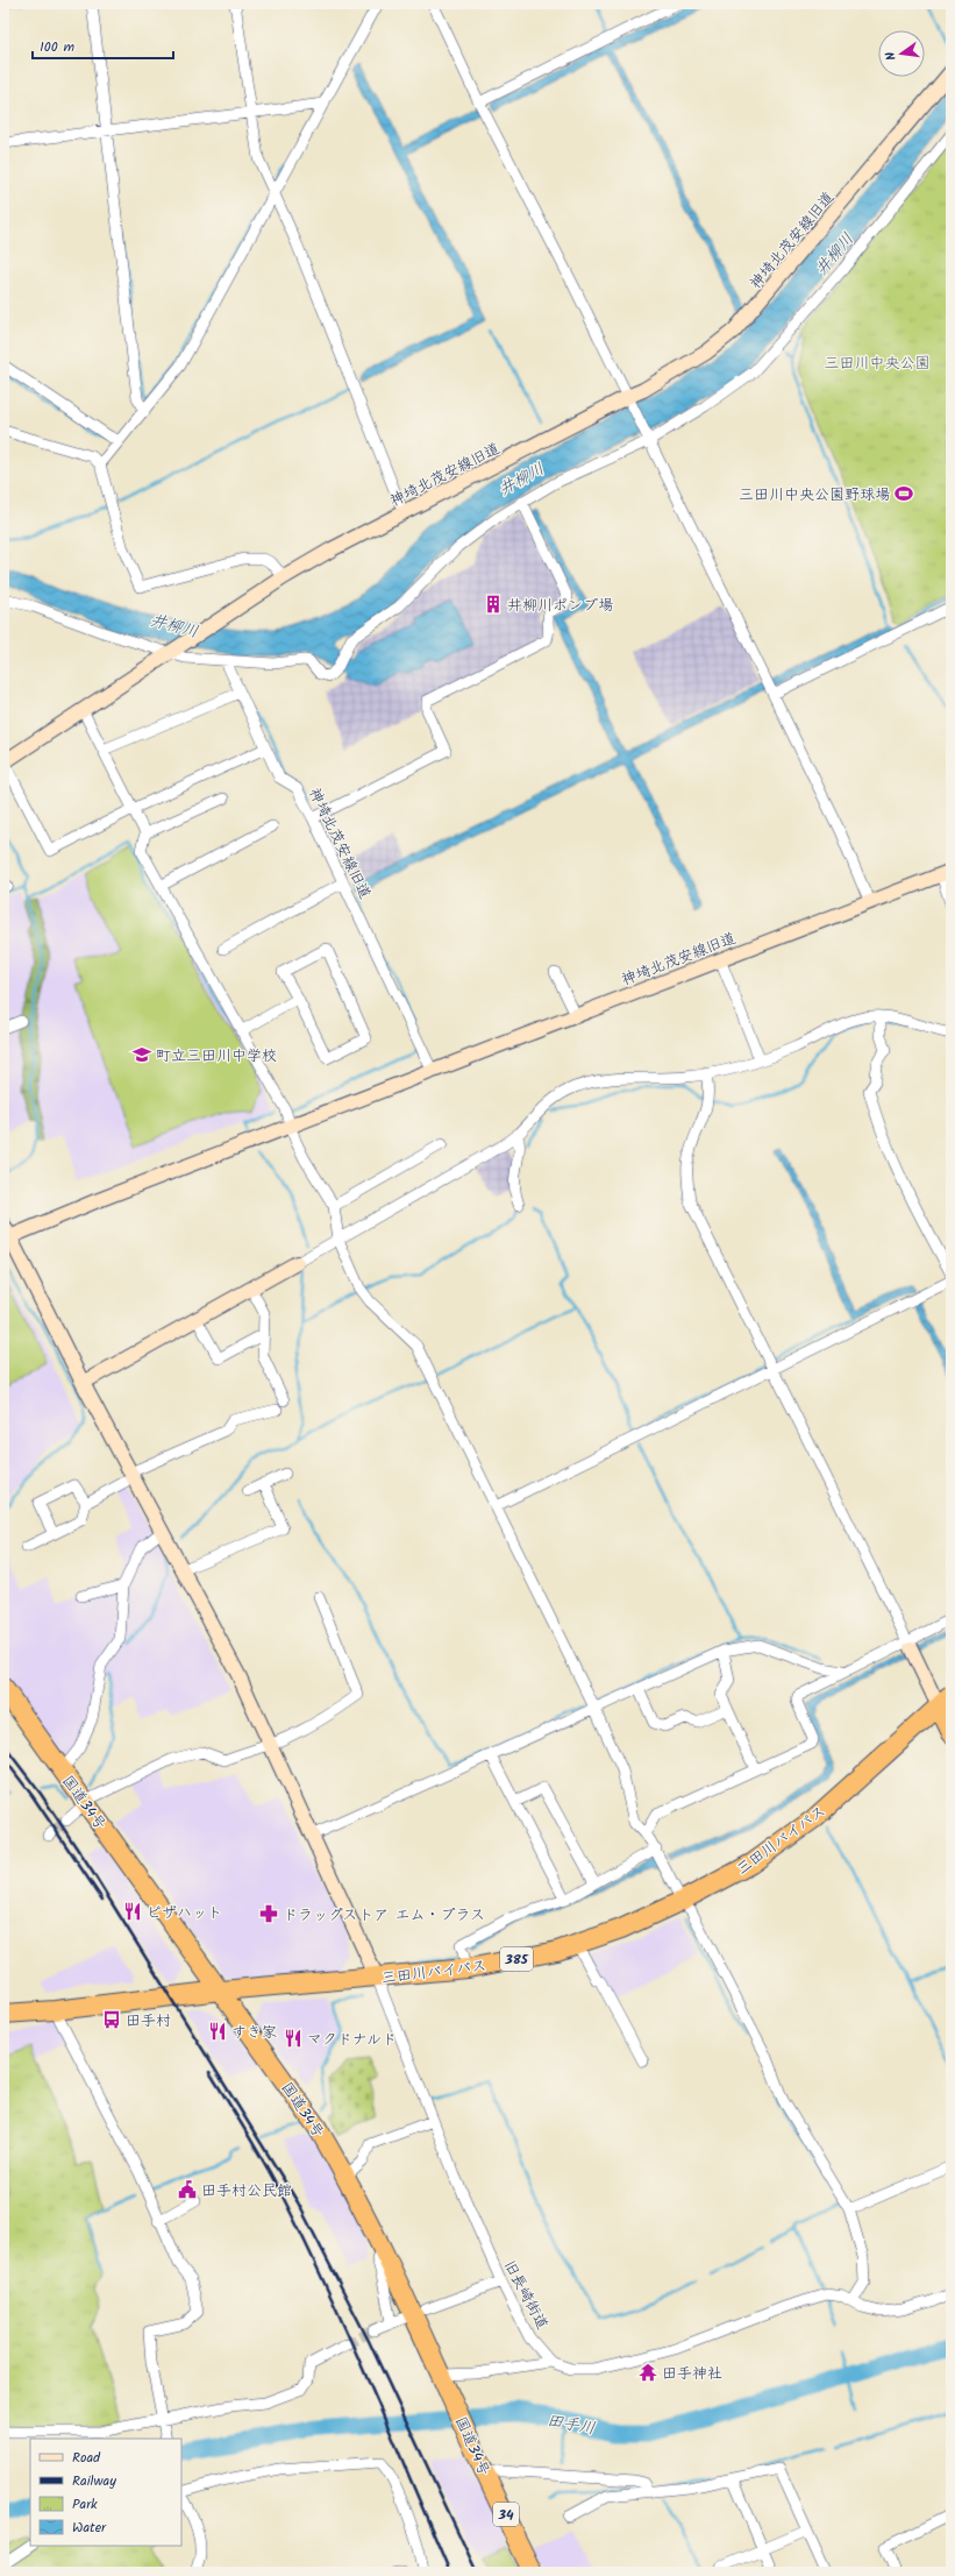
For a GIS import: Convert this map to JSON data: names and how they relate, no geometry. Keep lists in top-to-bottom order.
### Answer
{
  "streets": {
    "highway": [
      "国道34号",
      "三田川バイパス",
      "385",
      "34"
    ],
    "street": ["神埼北茂安線旧道", "旧長崎街道"]
  },
  "crossings": [
    ["国道34号", "三田川バイパス"],
    ["三田川バイパス", "旧長崎街道"]
  ],
  "water": ["井柳川", "田手川"],
  "parks": ["三田川中央公園"],
  "places": {
    "sports": ["三田川中央公園野球場"],
    "building": ["井柳川ポンプ場"],
    "school or university": ["町立三田川中学校"],
    "restaurant": ["ピザハット", "すき家", "マクドナルド"],
    "pharmacy": ["ドラッグストア エム・プラス"],
    "bus stop": ["田手村"],
    "public building": ["田手村公民館"],
    "temple": ["田手神社"]
  },
  "legend": [
    "Road",
    "Railway",
    "Park",
    "Water"
  ],
  "scale_bar": "100 m",
  "north": "left"
}
